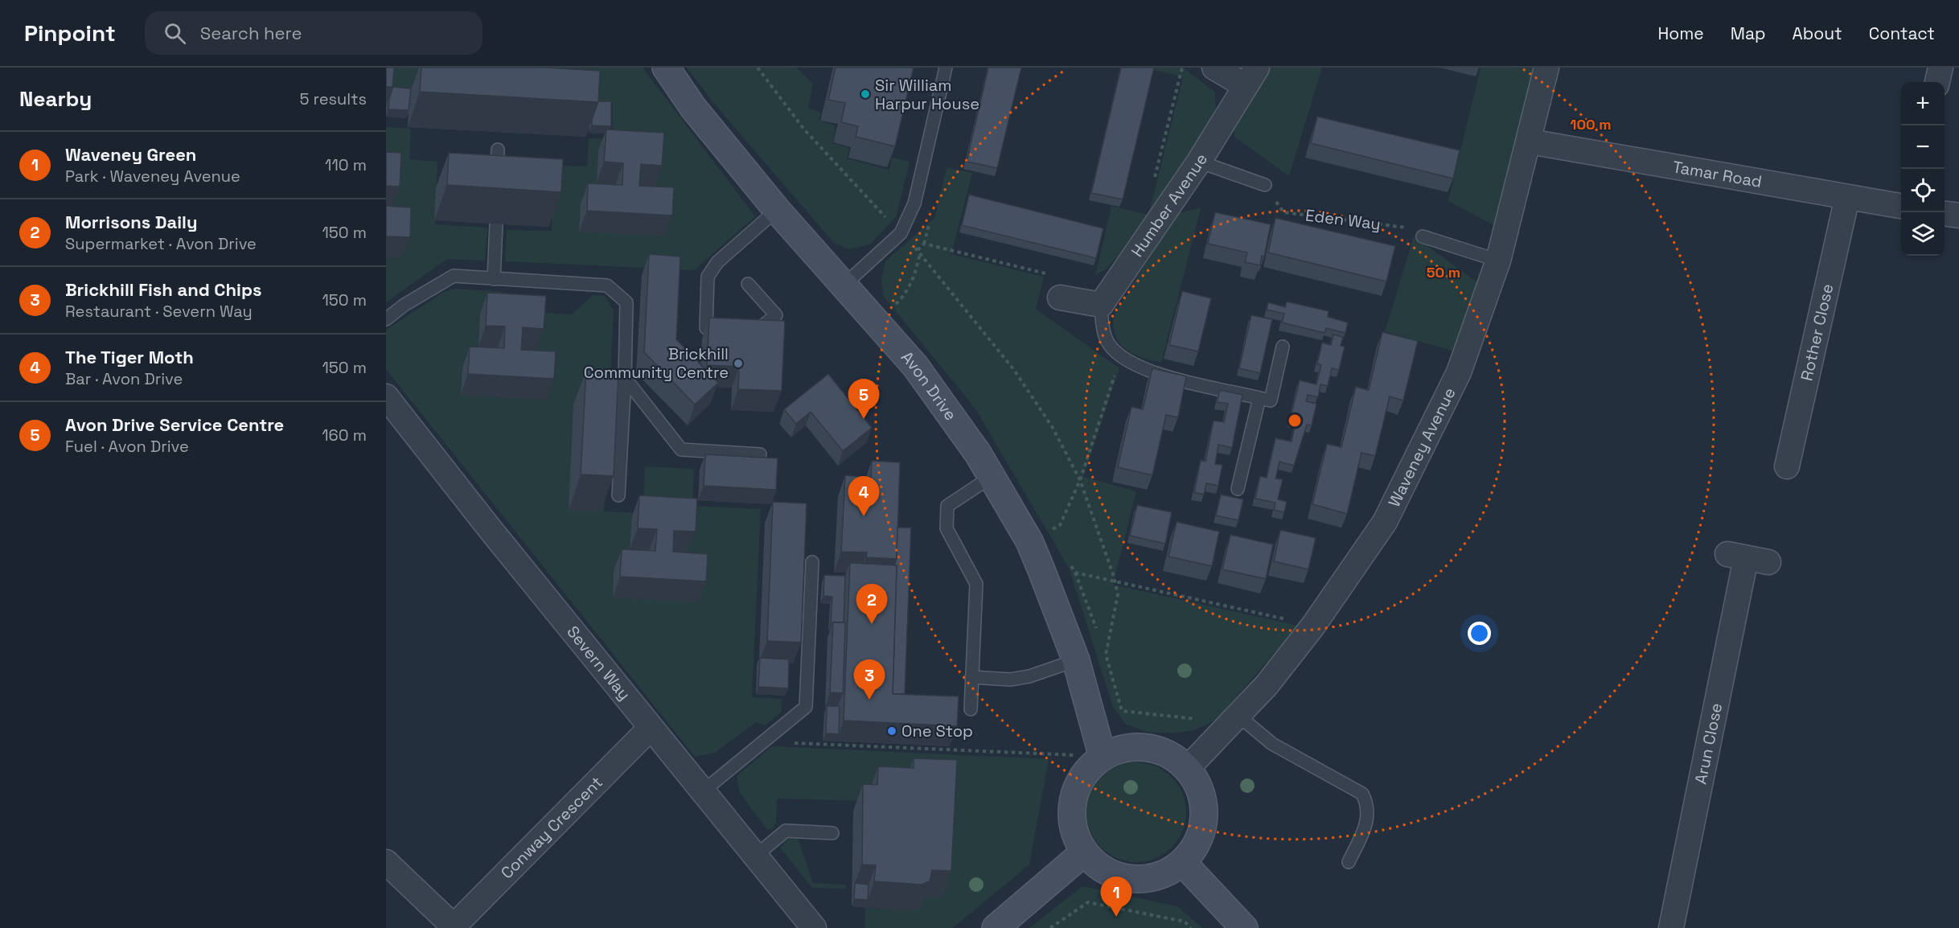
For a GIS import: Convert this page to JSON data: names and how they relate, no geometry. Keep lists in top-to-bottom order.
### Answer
{
  "streets": {
    "street": [
      "Tamar Road",
      "Humber Avenue",
      "Rother Close",
      "Avon Drive",
      "Waveney Avenue",
      "Severn Way",
      "Arun Close",
      "Conway Crescent"
    ],
    "path": ["Eden Way"]
  },
  "crossings": [
    ["Tamar Road", "Rother Close"],
    ["Tamar Road", "Waveney Avenue"],
    ["Avon Drive", "Waveney Avenue"],
    ["Severn Way", "Conway Crescent"]
  ],
  "places": ["Sir William Harpur House", "Brickhill Community Centre", "One Stop"],
  "page": {
    "header": "Pinpoint",
    "search": "Search here",
    "nav": [
      "Home",
      "Map",
      "About",
      "Contact"
    ],
    "heading": ["Nearby", "5 results"],
    "map_buttons": ["+", "−"],
    "list": [
      {
        "mark": "1",
        "name": "Waveney Green",
        "note": "Park · Waveney Avenue",
        "value": "110 m"
      },
      {
        "mark": "2",
        "name": "Morrisons Daily",
        "note": "Supermarket · Avon Drive",
        "value": "150 m"
      },
      {
        "mark": "3",
        "name": "Brickhill Fish and Chips",
        "note": "Restaurant · Severn Way",
        "value": "150 m"
      },
      {
        "mark": "4",
        "name": "The Tiger Moth",
        "note": "Bar · Avon Drive",
        "value": "150 m"
      },
      {
        "mark": "5",
        "name": "Avon Drive Service Centre",
        "note": "Fuel · Avon Drive",
        "value": "160 m"
      }
    ],
    "pins": [
      "5",
      "4",
      "2",
      "3",
      "1"
    ]
  },
  "rings": ["100 m", "50 m"]
}
